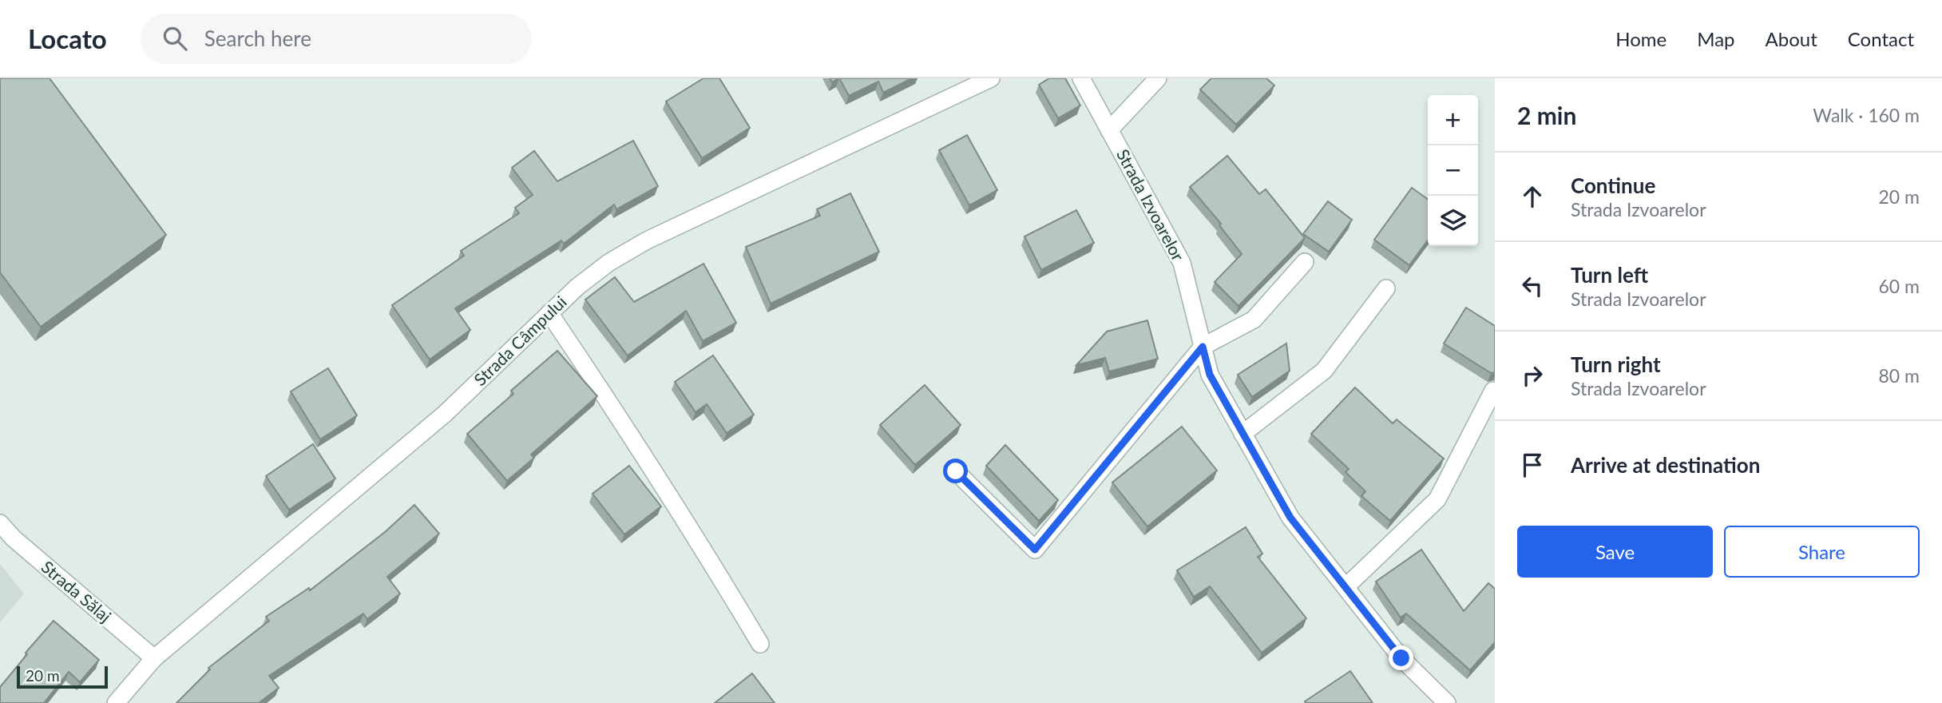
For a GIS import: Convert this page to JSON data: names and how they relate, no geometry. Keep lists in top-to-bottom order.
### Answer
{
  "streets": {
    "street": ["Strada Izvoarelor", "Strada Câmpului", "Strada Sălaj"]
  },
  "crossings": [
    ["Strada Câmpului", "Strada Sălaj"]
  ],
  "scale_bar": "20 m",
  "page": {
    "header": "Locato",
    "search": "Search here",
    "nav": [
      "Home",
      "Map",
      "About",
      "Contact"
    ],
    "heading": ["2 min", "Walk · 160 m"],
    "map_buttons": ["+", "−"],
    "list": [
      ["Continue", "Strada Izvoarelor", "20 m"],
      ["Turn left", "Strada Izvoarelor", "60 m"],
      ["Turn right", "Strada Izvoarelor", "80 m"],
      "Arrive at destination"
    ],
    "buttons": ["Save", "Share"],
    "scale": "20 m"
  }
}
